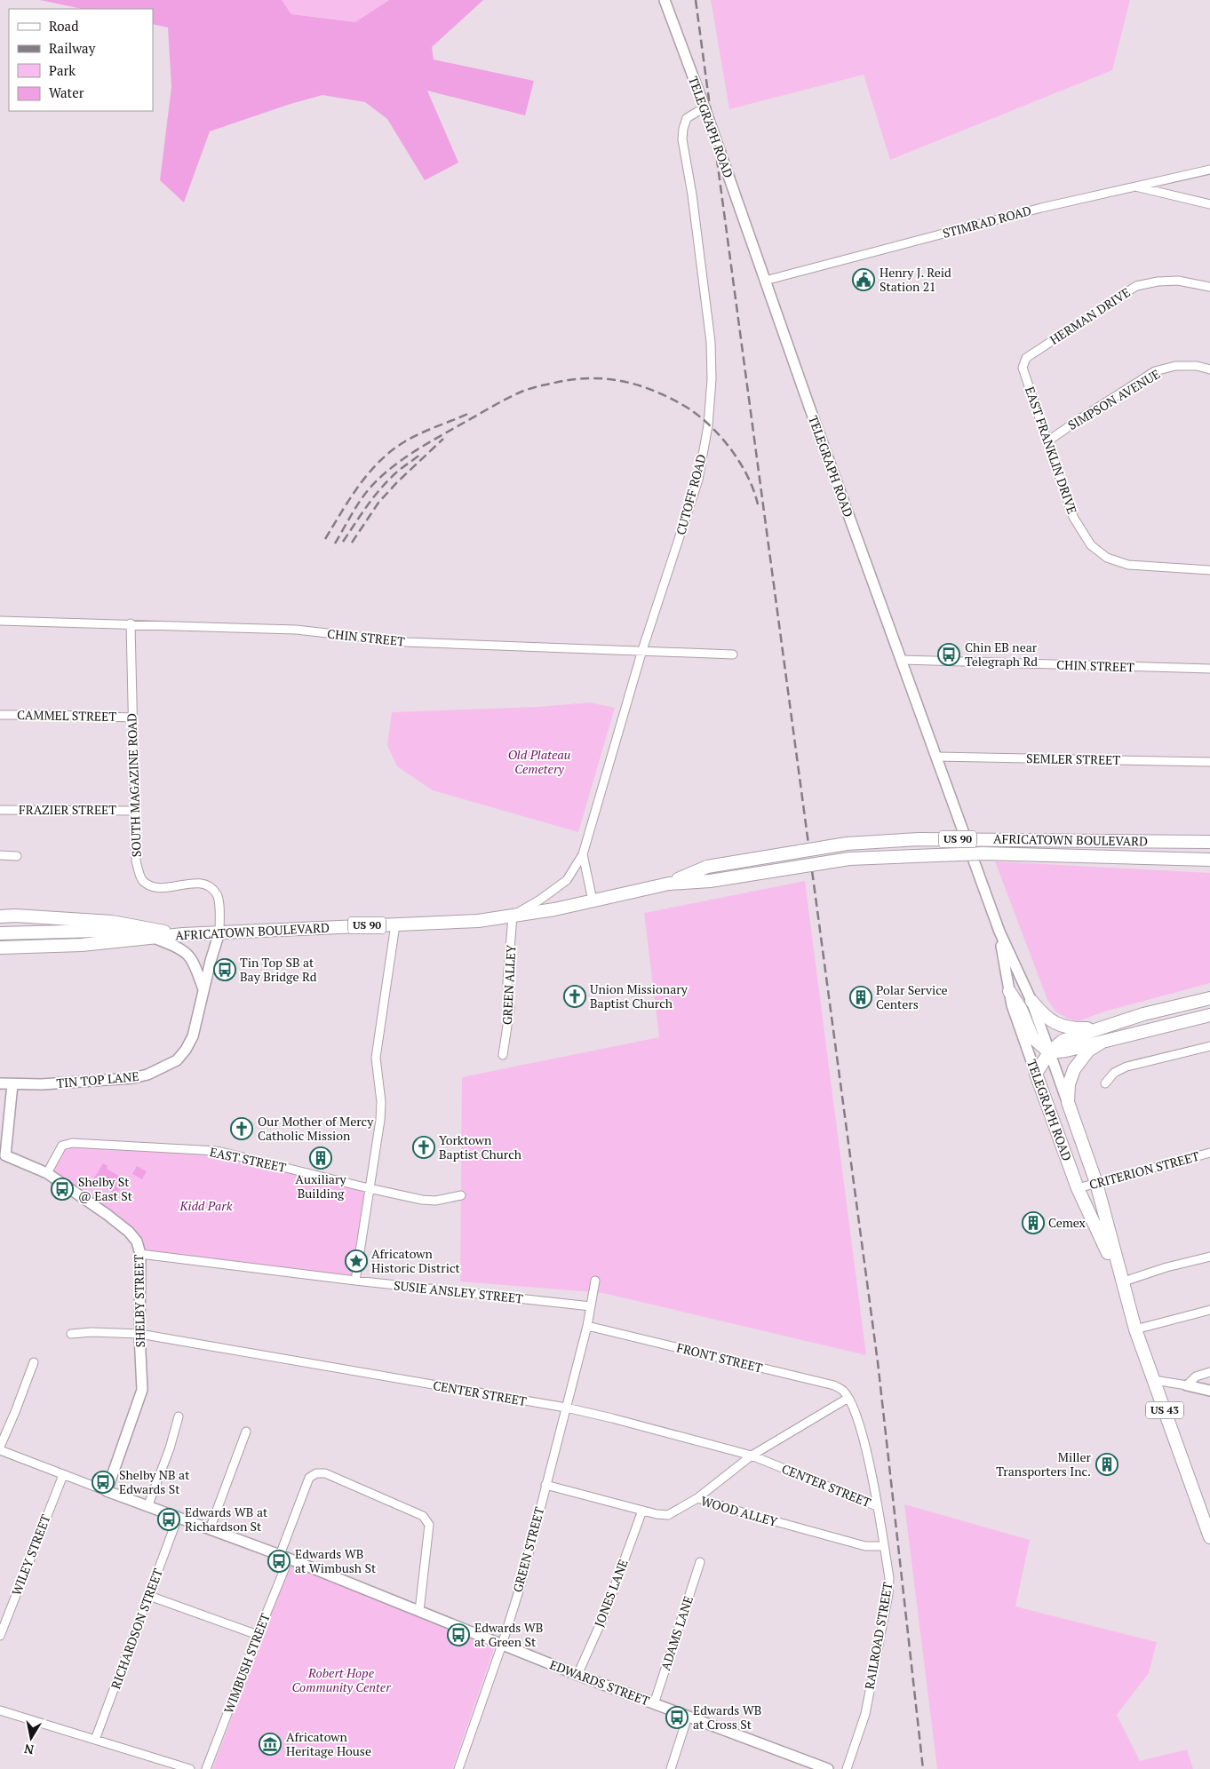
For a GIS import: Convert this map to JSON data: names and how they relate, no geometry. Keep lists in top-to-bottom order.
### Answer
{
  "streets": {
    "main road": [
      "TELEGRAPH ROAD",
      "US 90",
      "AFRICATOWN BOULEVARD",
      "US 43"
    ],
    "street": [
      "STIMRAD ROAD",
      "HERMAN DRIVE",
      "SIMPSON AVENUE",
      "EAST FRANKLIN DRIVE",
      "CUTOFF ROAD",
      "CHIN STREET",
      "CAMMEL STREET",
      "SEMLER STREET",
      "SOUTH MAGAZINE ROAD",
      "FRAZIER STREET",
      "GREEN ALLEY",
      "TIN TOP LANE",
      "EAST STREET",
      "CRITERION STREET",
      "SUSIE ANSLEY STREET",
      "SHELBY STREET",
      "FRONT STREET",
      "CENTER STREET",
      "WOOD ALLEY",
      "GREEN STREET",
      "WILEY STREET",
      "JONES LANE",
      "RICHARDSON STREET",
      "ADAMS LANE",
      "RAILROAD STREET",
      "WIMBUSH STREET",
      "EDWARDS STREET"
    ]
  },
  "crossings": [
    ["TELEGRAPH ROAD", "STIMRAD ROAD"],
    ["TELEGRAPH ROAD", "CUTOFF ROAD"],
    ["TELEGRAPH ROAD", "CHIN STREET"],
    ["TELEGRAPH ROAD", "SEMLER STREET"],
    ["TELEGRAPH ROAD", "CRITERION STREET"],
    ["HERMAN DRIVE", "EAST FRANKLIN DRIVE"],
    ["SIMPSON AVENUE", "EAST FRANKLIN DRIVE"],
    ["CUTOFF ROAD", "CHIN STREET"],
    ["CUTOFF ROAD", "AFRICATOWN BOULEVARD"],
    ["CUTOFF ROAD", "GREEN ALLEY"],
    ["CHIN STREET", "SOUTH MAGAZINE ROAD"],
    ["CAMMEL STREET", "SOUTH MAGAZINE ROAD"],
    ["SOUTH MAGAZINE ROAD", "FRAZIER STREET"],
    ["SOUTH MAGAZINE ROAD", "AFRICATOWN BOULEVARD"],
    ["SOUTH MAGAZINE ROAD", "TIN TOP LANE"],
    ["AFRICATOWN BOULEVARD", "GREEN ALLEY"],
    ["AFRICATOWN BOULEVARD", "TIN TOP LANE"],
    ["EAST STREET", "SHELBY STREET"],
    ["SUSIE ANSLEY STREET", "SHELBY STREET"],
    ["SUSIE ANSLEY STREET", "GREEN STREET"],
    ["SHELBY STREET", "CENTER STREET"],
    ["SHELBY STREET", "EDWARDS STREET"],
    ["FRONT STREET", "GREEN STREET"],
    ["FRONT STREET", "RAILROAD STREET"],
    ["CENTER STREET", "GREEN STREET"],
    ["CENTER STREET", "RAILROAD STREET"],
    ["WOOD ALLEY", "GREEN STREET"],
    ["WOOD ALLEY", "JONES LANE"],
    ["WOOD ALLEY", "RAILROAD STREET"],
    ["GREEN STREET", "EDWARDS STREET"],
    ["WILEY STREET", "EDWARDS STREET"],
    ["JONES LANE", "EDWARDS STREET"],
    ["RICHARDSON STREET", "EDWARDS STREET"],
    ["ADAMS LANE", "EDWARDS STREET"],
    ["WIMBUSH STREET", "EDWARDS STREET"]
  ],
  "parks": ["Old Plateau Cemetery", "Kidd Park", "Robert Hope Community Center"],
  "places": {
    "public building": ["Henry J. Reid Station 21"],
    "bus stop": [
      "Chin EB near Telegraph Rd",
      "Tin Top SB at Bay Bridge Rd",
      "Shelby St @ East St",
      "Shelby NB at Edwards St",
      "Edwards WB at Richardson St",
      "Edwards WB at Wimbush St",
      "Edwards WB at Green St",
      "Edwards WB at Cross St"
    ],
    "church": ["Union Missionary Baptist Church", "Our Mother of Mercy Catholic Mission", "Yorktown Baptist Church"],
    "building": [
      "Polar Service Centers",
      "Auxiliary Building",
      "Cemex",
      "Miller Transporters Inc."
    ],
    "place": ["Africatown Historic District"],
    "museum": ["Africatown Heritage House"]
  },
  "legend": [
    "Road",
    "Railway",
    "Park",
    "Water"
  ],
  "north": "bottom"
}
